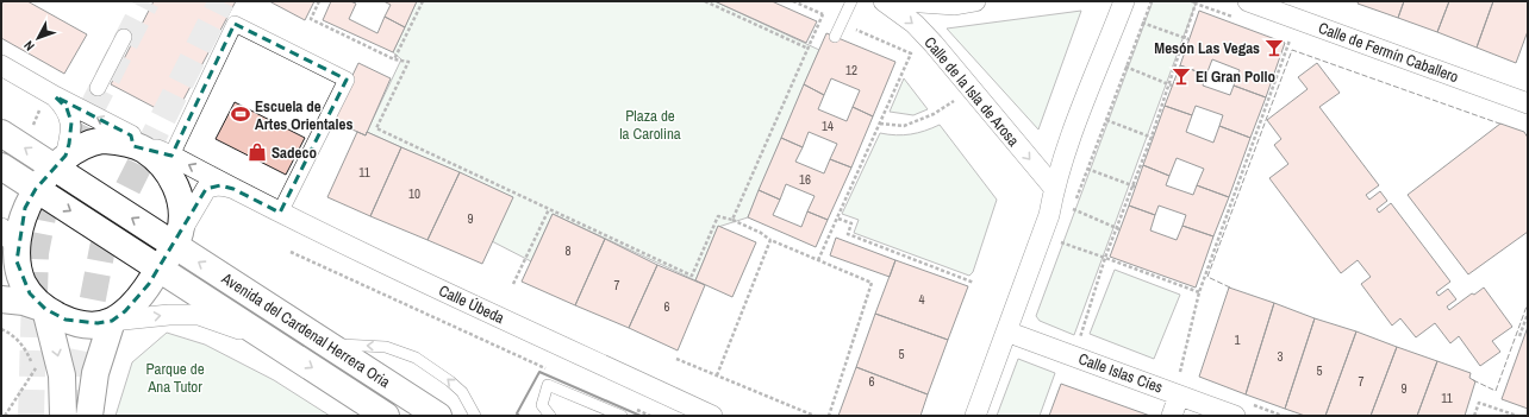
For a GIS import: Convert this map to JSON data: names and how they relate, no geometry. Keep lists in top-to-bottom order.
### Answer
{
  "streets": {
    "main road": ["Avenida del Cardenal Herrera Oria"],
    "street": [
      "Calle de Fermín Caballero",
      "Calle de la Isla de Arosa",
      "Calle Úbeda",
      "Calle Islas Cíes"
    ]
  },
  "crossings": [
    ["Calle Úbeda", "Avenida del Cardenal Herrera Oria"]
  ],
  "one_way": ["Calle de la Isla de Arosa"],
  "parks": ["Plaza de la Carolina", "Parque de Ana Tutor"],
  "places": {
    "bar": ["Mesón Las Vegas", "El Gran Pollo"],
    "sports": ["Escuela de Artes Orientales"],
    "shop": ["Sadeco"]
  },
  "house_numbers": [
    "12",
    "14",
    "11",
    "16",
    "10",
    "9",
    "8",
    "7",
    "4",
    "6",
    "1",
    "5",
    "3",
    "5",
    "6",
    "7",
    "9",
    "11"
  ],
  "north": "bottom left"
}
